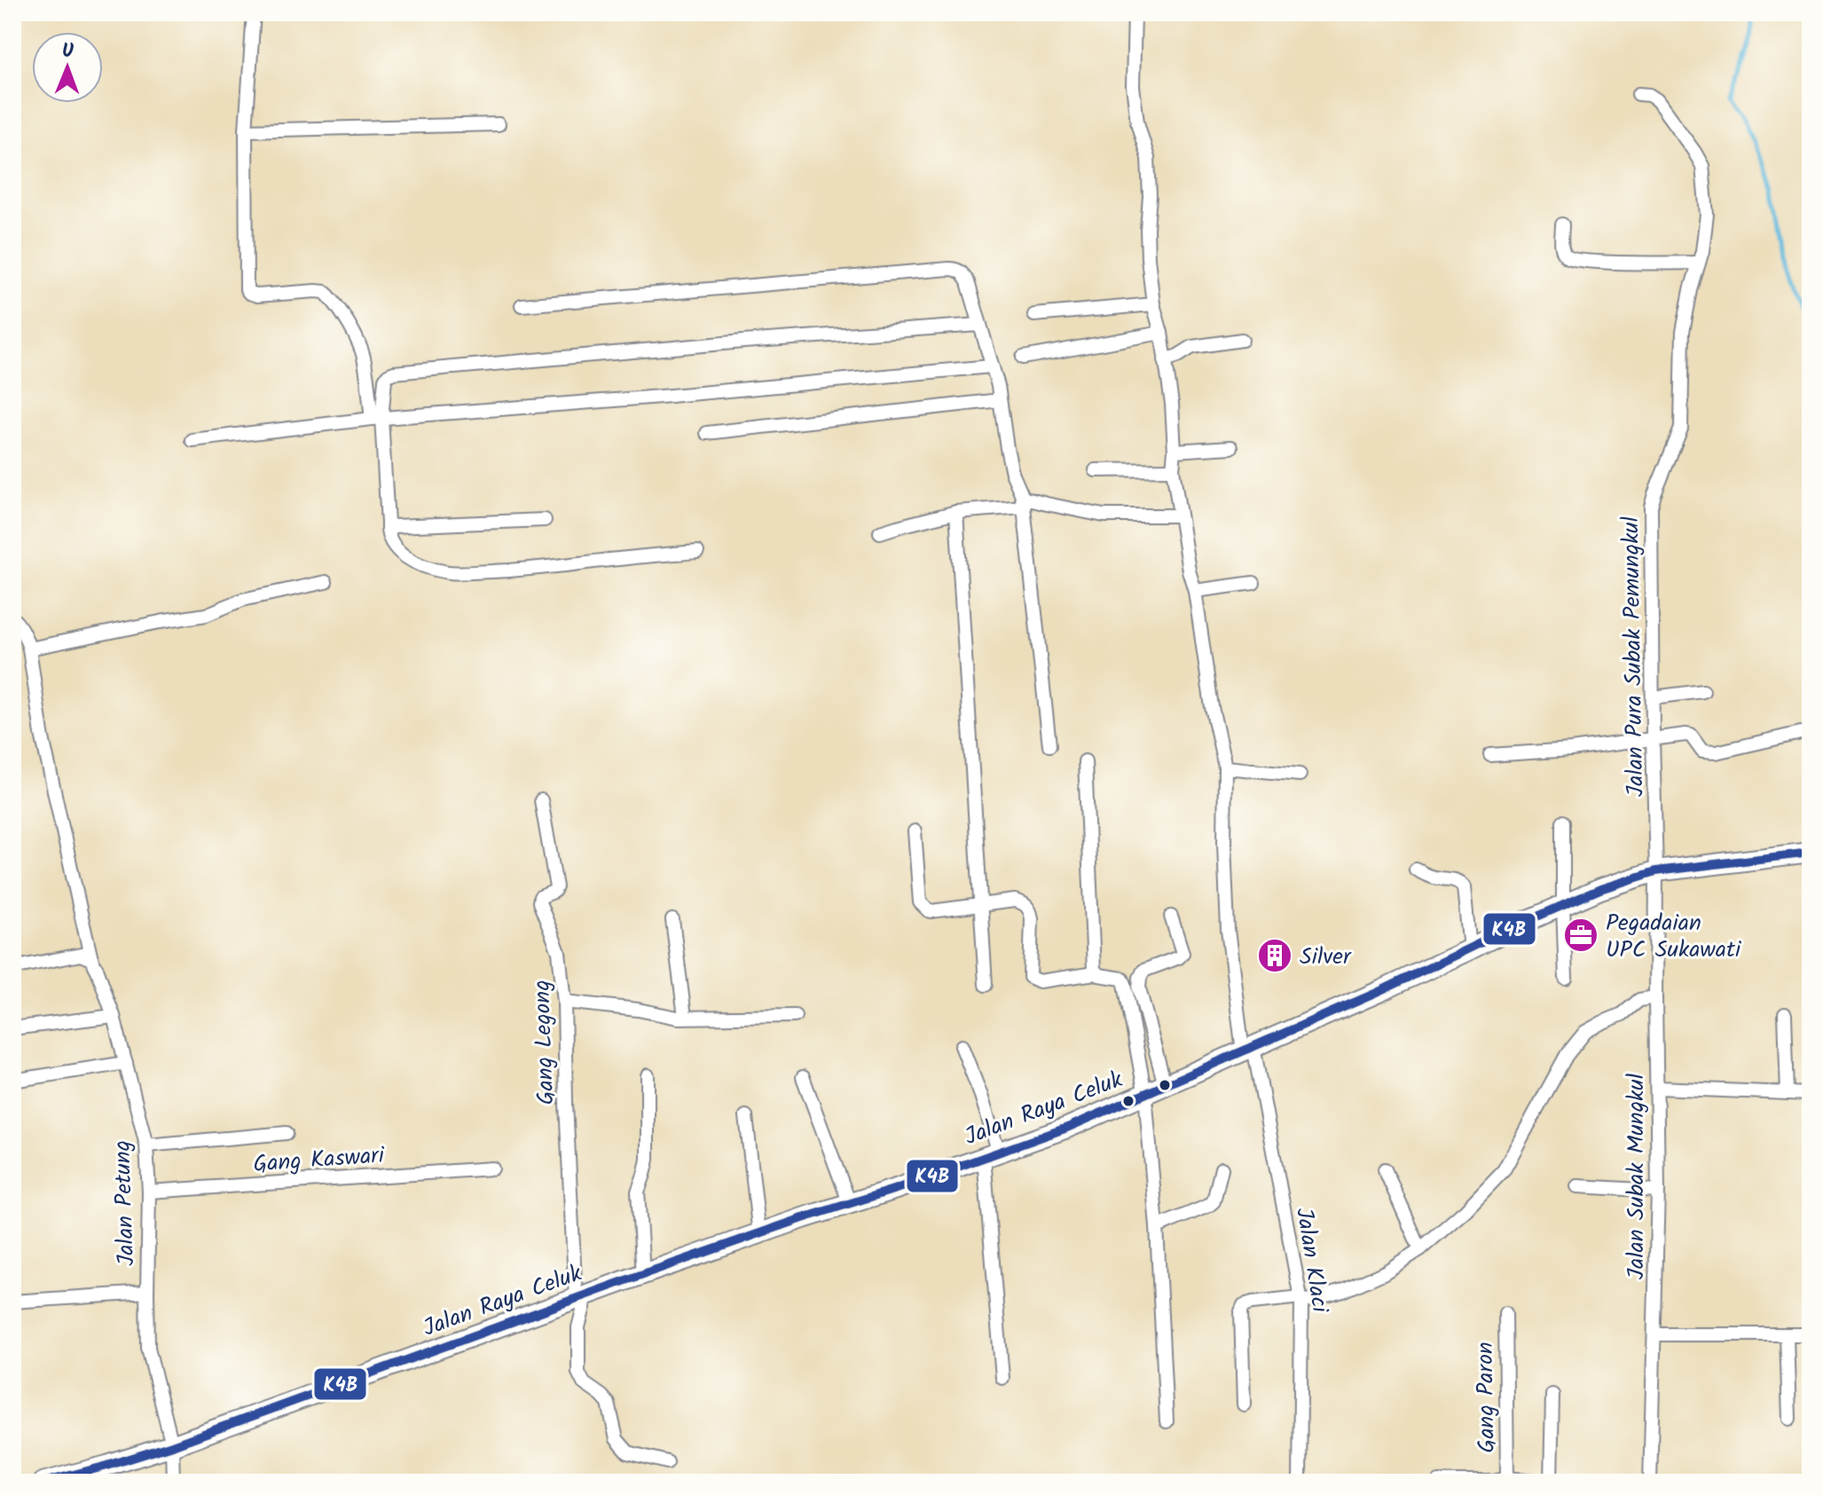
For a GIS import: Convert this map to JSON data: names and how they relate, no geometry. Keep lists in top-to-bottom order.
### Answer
{
  "streets": {
    "highway": ["Jalan Raya Celuk"],
    "street": [
      "Jalan Pura Subak Pemungkul",
      "Gang Legong",
      "Gang Kaswari",
      "Jalan Subak Mungkul",
      "Jalan Petung",
      "Jalan Klaci",
      "Gang Paron"
    ]
  },
  "crossings": [
    ["Jalan Pura Subak Pemungkul", "Jalan Raya Celuk"],
    ["Jalan Pura Subak Pemungkul", "Jalan Subak Mungkul"],
    ["Gang Legong", "Jalan Raya Celuk"],
    ["Jalan Raya Celuk", "Jalan Subak Mungkul"],
    ["Jalan Raya Celuk", "Jalan Petung"],
    ["Jalan Raya Celuk", "Jalan Klaci"],
    ["Gang Kaswari", "Jalan Petung"]
  ],
  "places": {
    "office": ["Pegadaian UPC Sukawati"],
    "building": ["Silver"]
  },
  "lines": ["transit line K4B"],
  "north": "top"
}
